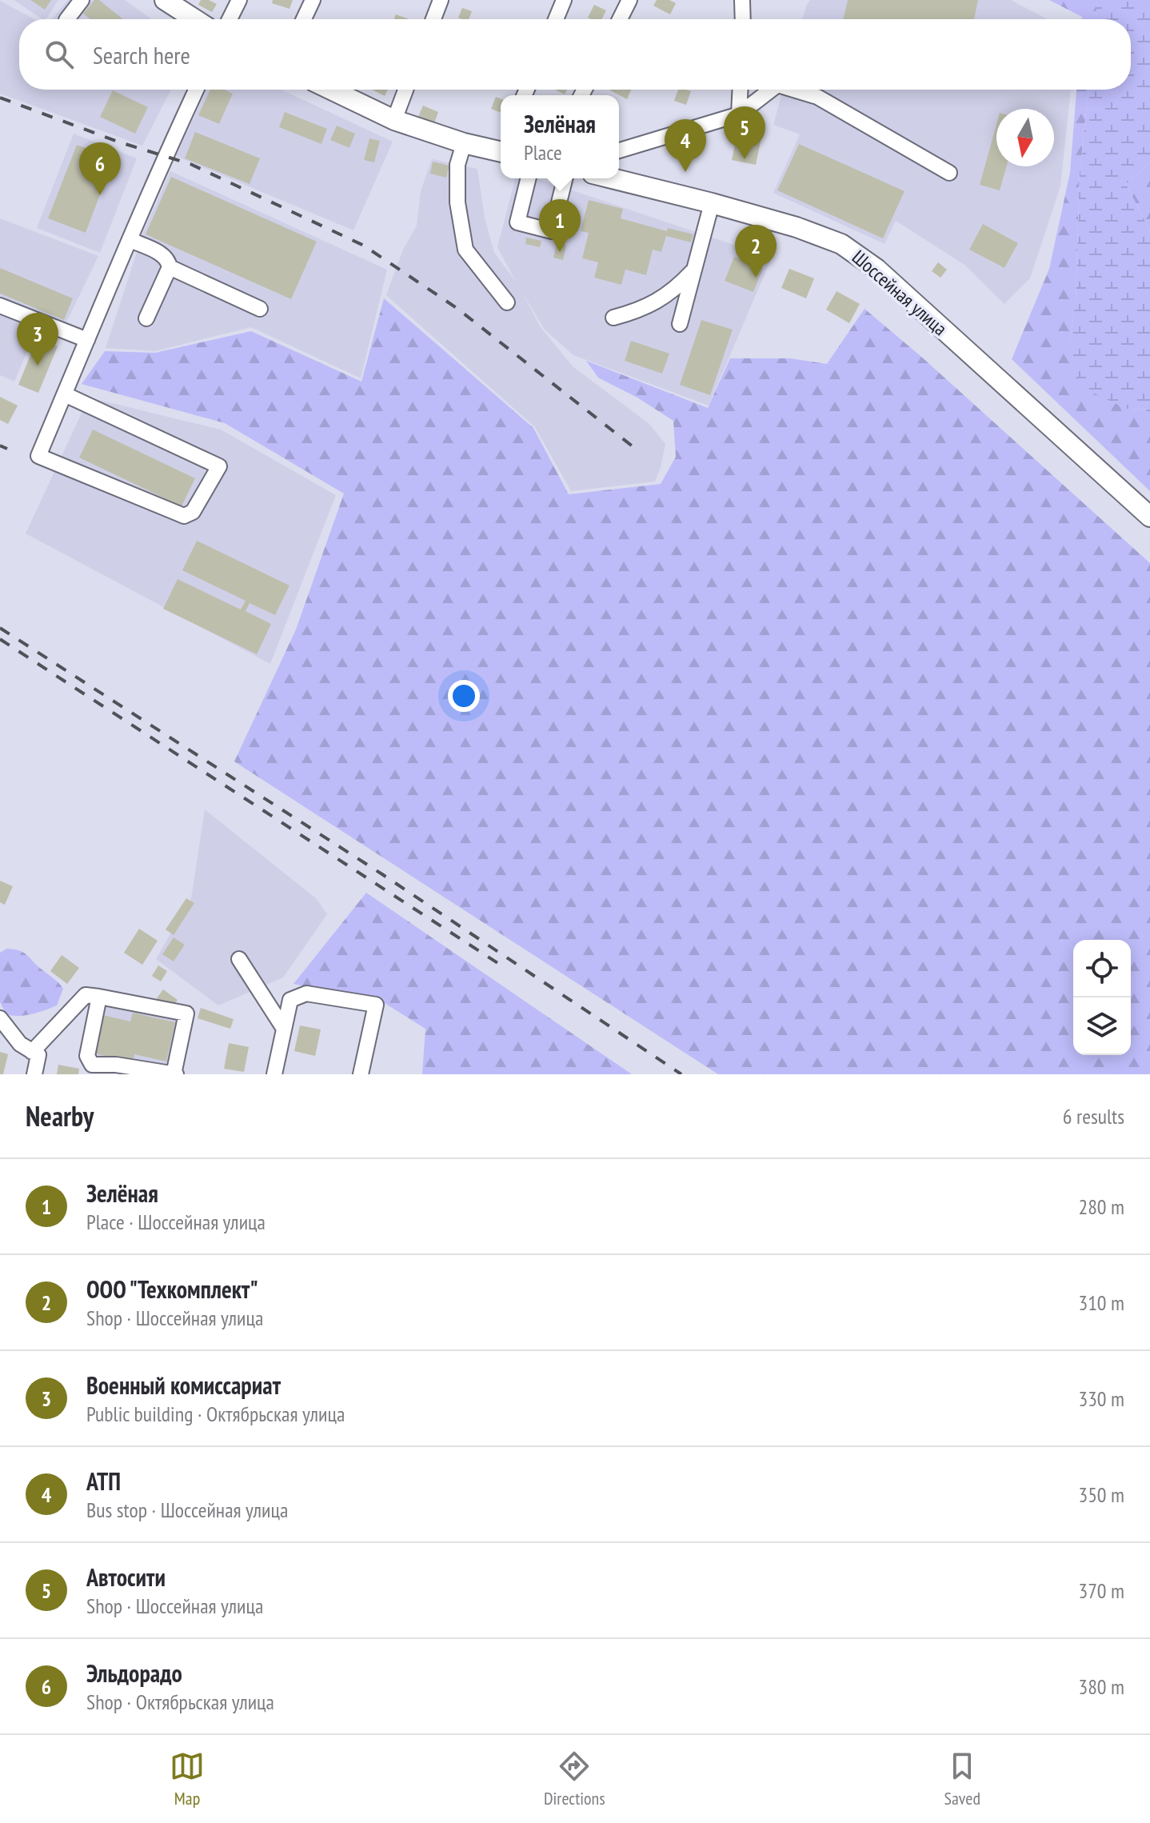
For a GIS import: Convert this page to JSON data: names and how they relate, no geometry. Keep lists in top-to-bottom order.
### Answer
{
  "streets": {
    "main road": ["Шоссейная улица"]
  },
  "north": "bottom",
  "page": {
    "search": "Search here",
    "popup": ["Зелёная", "Place"],
    "pins": [
      "5",
      "4",
      "6",
      "1",
      "2",
      "3"
    ],
    "heading": ["Nearby", "6 results"],
    "list": [
      {
        "mark": "1",
        "name": "Зелёная",
        "note": "Place · Шоссейная улица",
        "value": "280 m"
      },
      {
        "mark": "2",
        "name": "ООО \"Техкомплект\"",
        "note": "Shop · Шоссейная улица",
        "value": "310 m"
      },
      {
        "mark": "3",
        "name": "Военный комиссариат",
        "note": "Public building · Октябрьская улица",
        "value": "330 m"
      },
      {
        "mark": "4",
        "name": "АТП",
        "note": "Bus stop · Шоссейная улица",
        "value": "350 m"
      },
      {
        "mark": "5",
        "name": "Автосити",
        "note": "Shop · Шоссейная улица",
        "value": "370 m"
      },
      {
        "mark": "6",
        "name": "Эльдорадо",
        "note": "Shop · Октябрьская улица",
        "value": "380 m"
      }
    ],
    "nav": ["Map", "Directions", "Saved"]
  }
}
